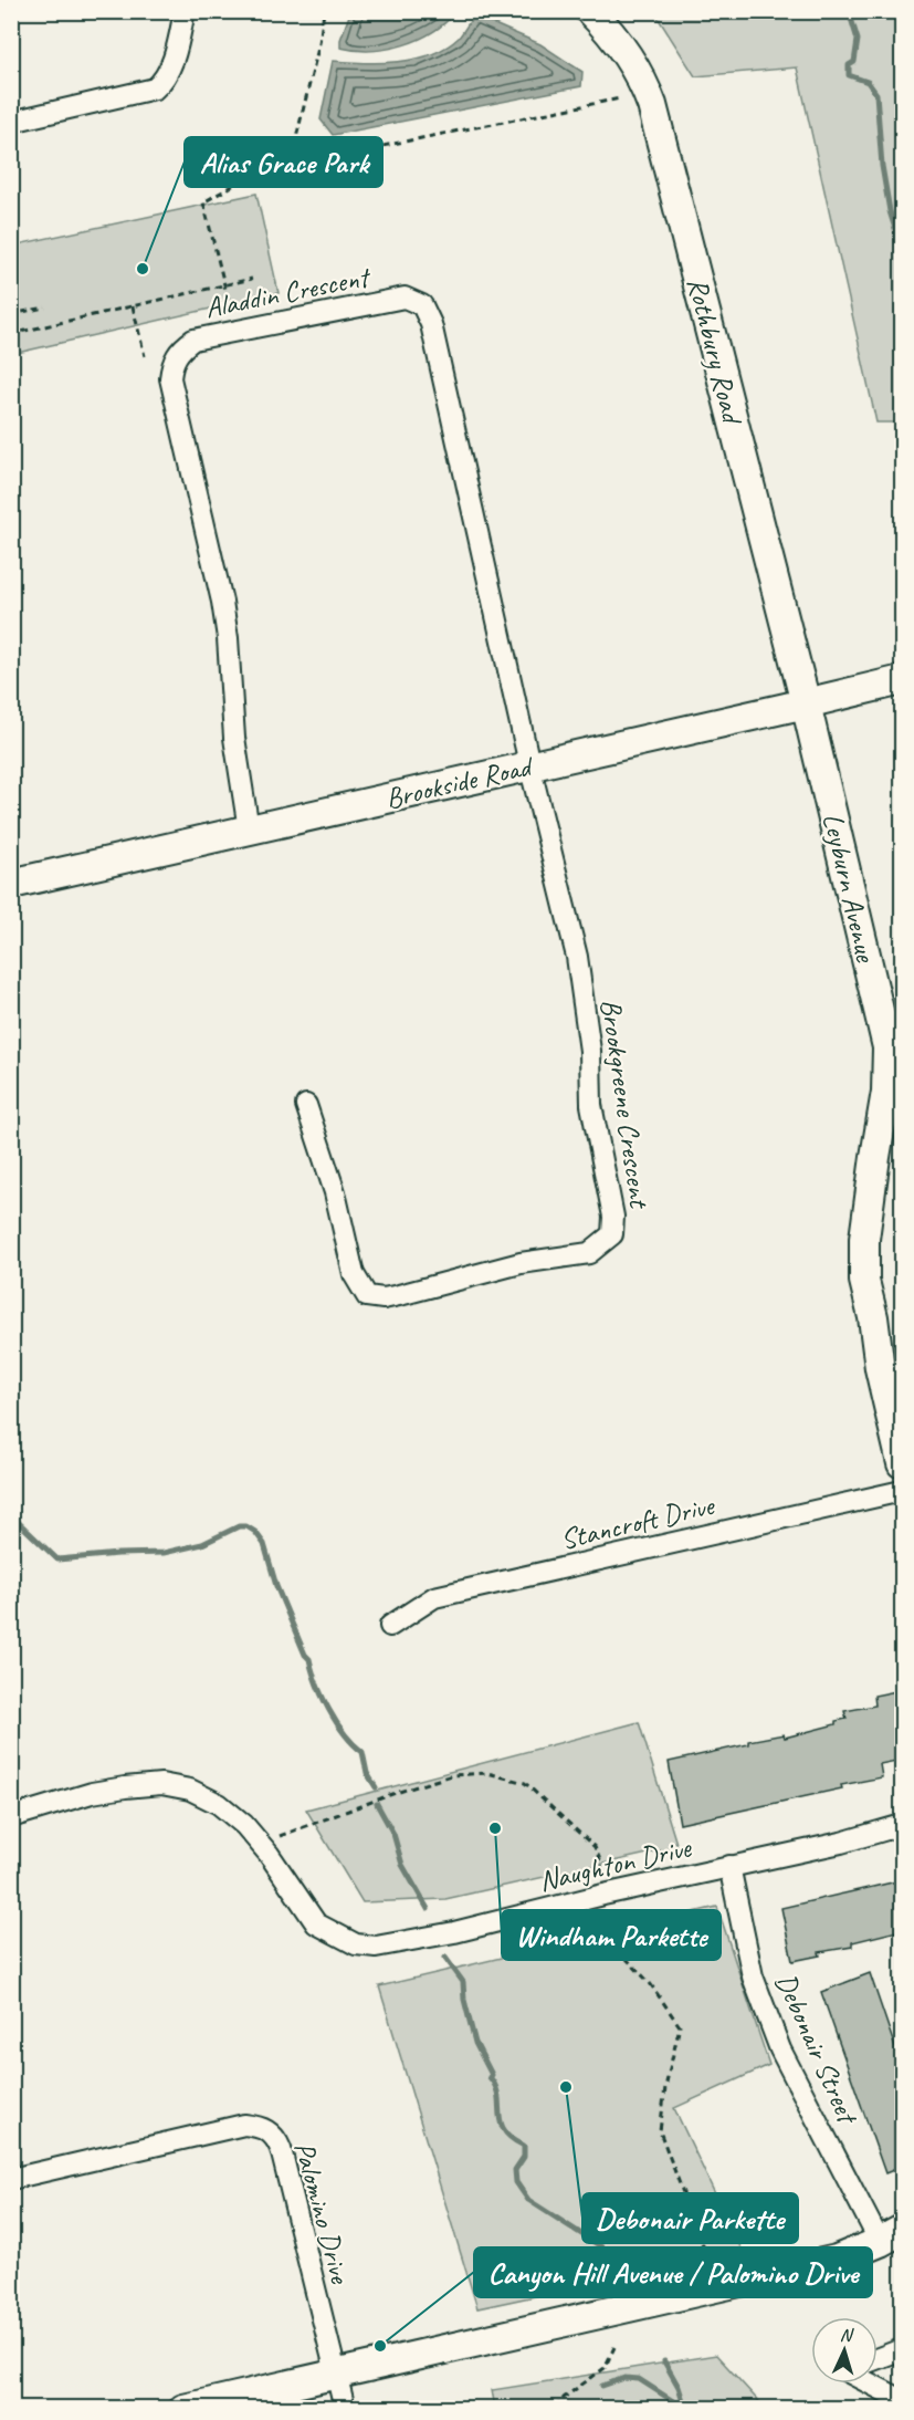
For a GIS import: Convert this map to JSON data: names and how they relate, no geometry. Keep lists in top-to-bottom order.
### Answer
{
  "streets": {
    "street": [
      "Aladdin Crescent",
      "Rothbury Road",
      "Brookside Road",
      "Leyburn Avenue",
      "Brookgreene Crescent",
      "Stancroft Drive",
      "Naughton Drive",
      "Debonair Street",
      "Palomino Drive"
    ]
  },
  "crossings": [
    ["Aladdin Crescent", "Brookside Road"],
    ["Aladdin Crescent", "Brookgreene Crescent"],
    ["Rothbury Road", "Brookside Road"],
    ["Rothbury Road", "Leyburn Avenue"],
    ["Brookside Road", "Leyburn Avenue"],
    ["Brookside Road", "Brookgreene Crescent"],
    ["Naughton Drive", "Debonair Street"]
  ],
  "places": [
    "Alias Grace Park",
    "Windham Parkette",
    "Debonair Parkette",
    "Canyon Hill Avenue / Palomino Drive"
  ],
  "north": "top"
}
